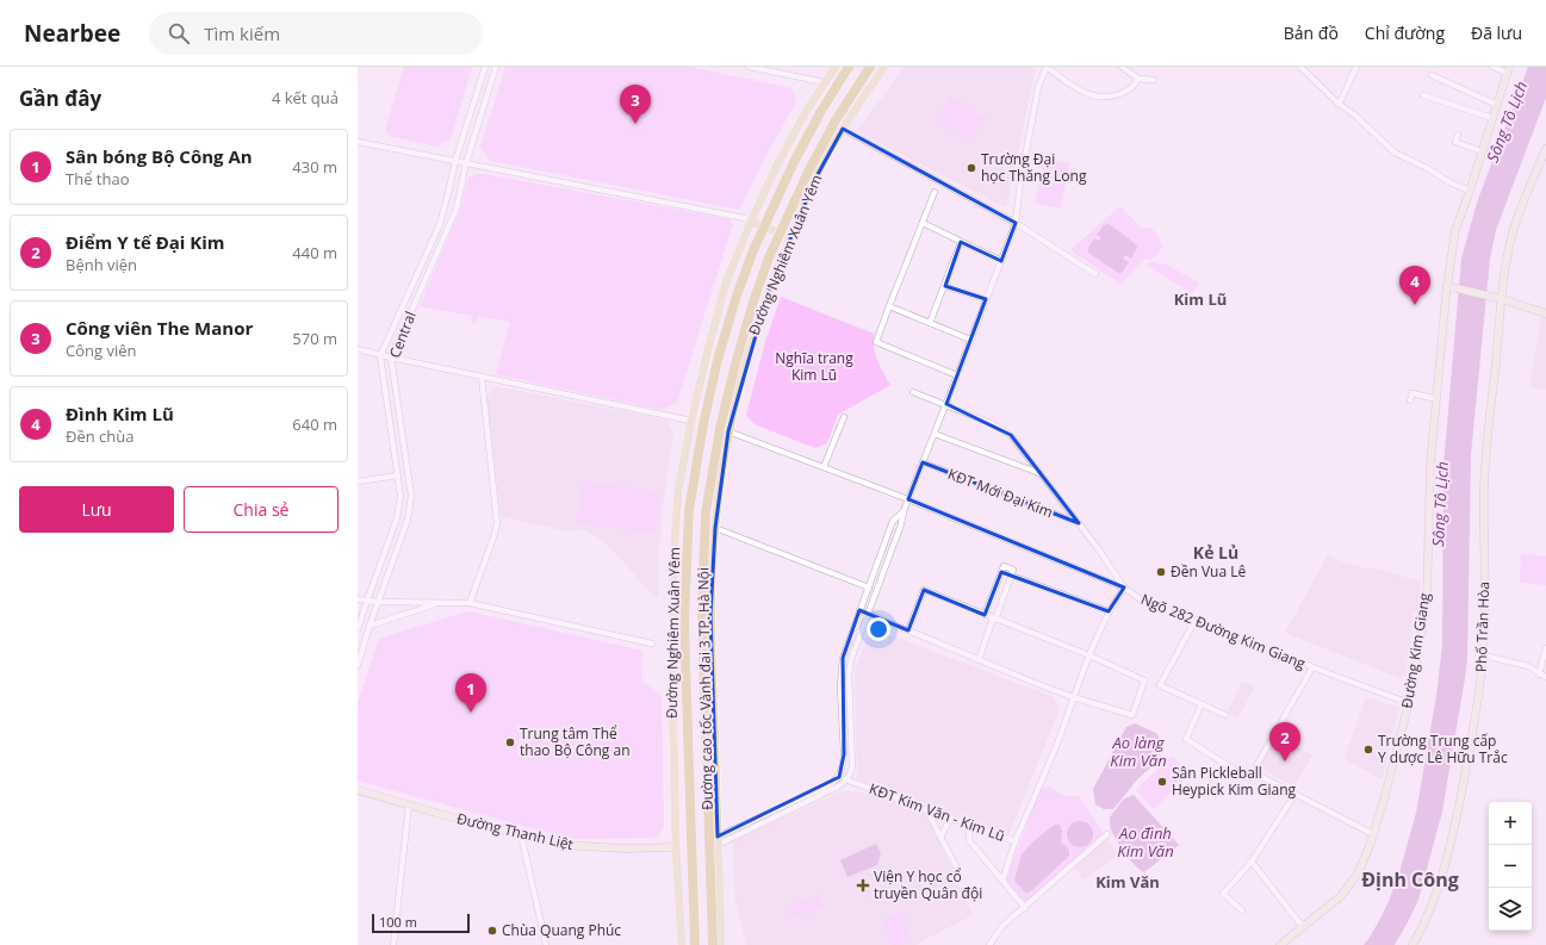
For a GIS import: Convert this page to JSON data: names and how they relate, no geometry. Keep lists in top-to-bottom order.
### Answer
{
  "streets": {
    "highway": ["Đường cao tốc Vành đai 3 TP. Hà Nội"],
    "main road": [
      "Đường Nghiêm Xuân Yêm",
      "Phố Trần Hòa",
      "Đường Kim Giang",
      "Đường Thanh Liệt"
    ],
    "street": [
      "Central",
      "KĐT Mới Đại Kim",
      "Ngõ 282 Đường Kim Giang",
      "KĐT Kim Văn - Kim Lũ"
    ]
  },
  "crossings": [
    ["Đường Nghiêm Xuân Yêm", "Đường Thanh Liệt"],
    ["KĐT Mới Đại Kim", "Ngõ 282 Đường Kim Giang"],
    ["Ngõ 282 Đường Kim Giang", "Đường Kim Giang"],
    ["Ngõ 282 Đường Kim Giang", "KĐT Kim Văn - Kim Lũ"]
  ],
  "districts": [
    "Kim Lũ",
    "Kẻ Lủ",
    "Định Công",
    "Kim Văn"
  ],
  "water": ["Sông Tô Lịch", "Ao làng Kim Văn", "Ao đình Kim Văn"],
  "parks": ["Nghĩa trang Kim Lũ"],
  "places": {
    "other": [
      "Trường Đại học Thăng Long",
      "Đền Vua Lê",
      "Trung tâm Thể thao Bộ Công an",
      "Trường Trung cấp Y dược Lê Hữu Trắc",
      "Sân Pickleball Heypick Kim Giang",
      "Chùa Quang Phúc"
    ],
    "health": ["Viện Y học cổ truyền Quân đội"]
  },
  "scale_bar": "100 m",
  "page": {
    "header": "Nearbee",
    "search": "Tìm kiếm",
    "nav": ["Bản đồ", "Chỉ đường", "Đã lưu"],
    "heading": ["Gần đây", "4 kết quả"],
    "pins": [
      "3",
      "4",
      "1",
      "2"
    ],
    "list": [
      {
        "mark": "1",
        "name": "Sân bóng Bộ Công An",
        "note": "Thể thao",
        "value": "430 m"
      },
      {
        "mark": "2",
        "name": "Điểm Y tế Đại Kim",
        "note": "Bệnh viện",
        "value": "440 m"
      },
      {
        "mark": "3",
        "name": "Công viên The Manor",
        "note": "Công viên",
        "value": "570 m"
      },
      {
        "mark": "4",
        "name": "Đình Kim Lũ",
        "note": "Đền chùa",
        "value": "640 m"
      }
    ],
    "buttons": ["Lưu", "Chia sẻ"],
    "map_buttons": ["+", "−"],
    "scale": "100 m"
  }
}
